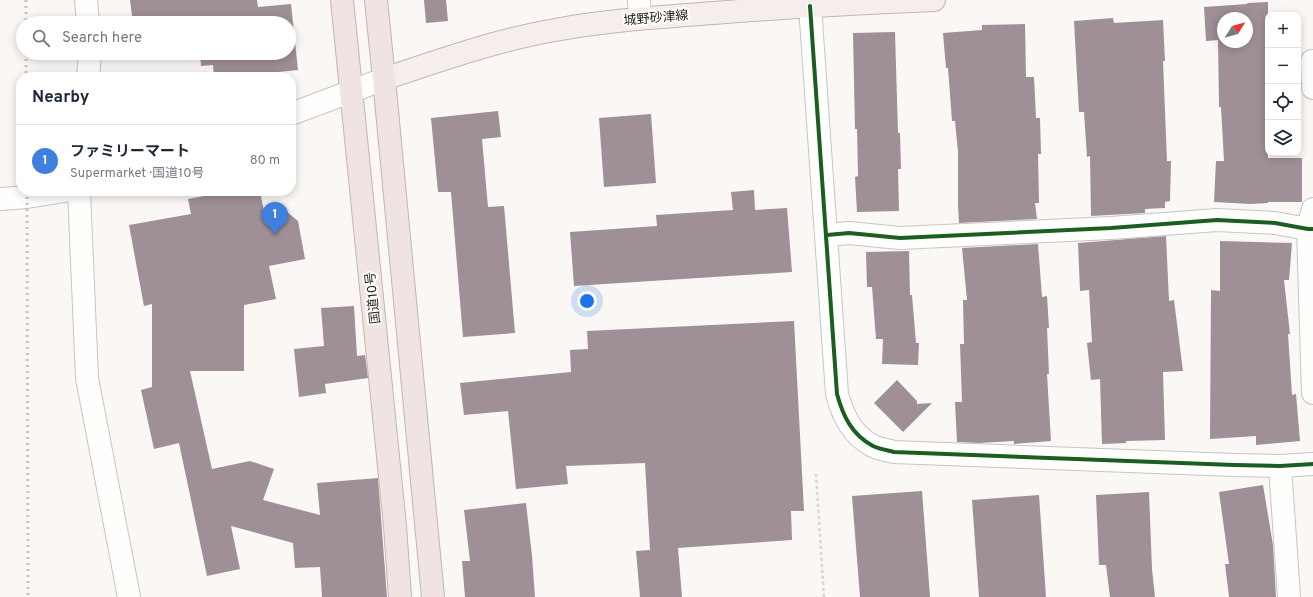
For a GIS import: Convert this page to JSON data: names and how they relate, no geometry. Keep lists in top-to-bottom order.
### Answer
{
  "streets": {
    "highway": ["国道10号"],
    "main road": ["城野砂津線"]
  },
  "north": "top right",
  "page": {
    "map_buttons": ["+", "−"],
    "search": "Search here",
    "heading": "Nearby",
    "list": [
      {
        "mark": "1",
        "name": "ファミリーマート",
        "note": "Supermarket · 国道10号",
        "value": "80 m"
      }
    ],
    "pins": "1"
  }
}
